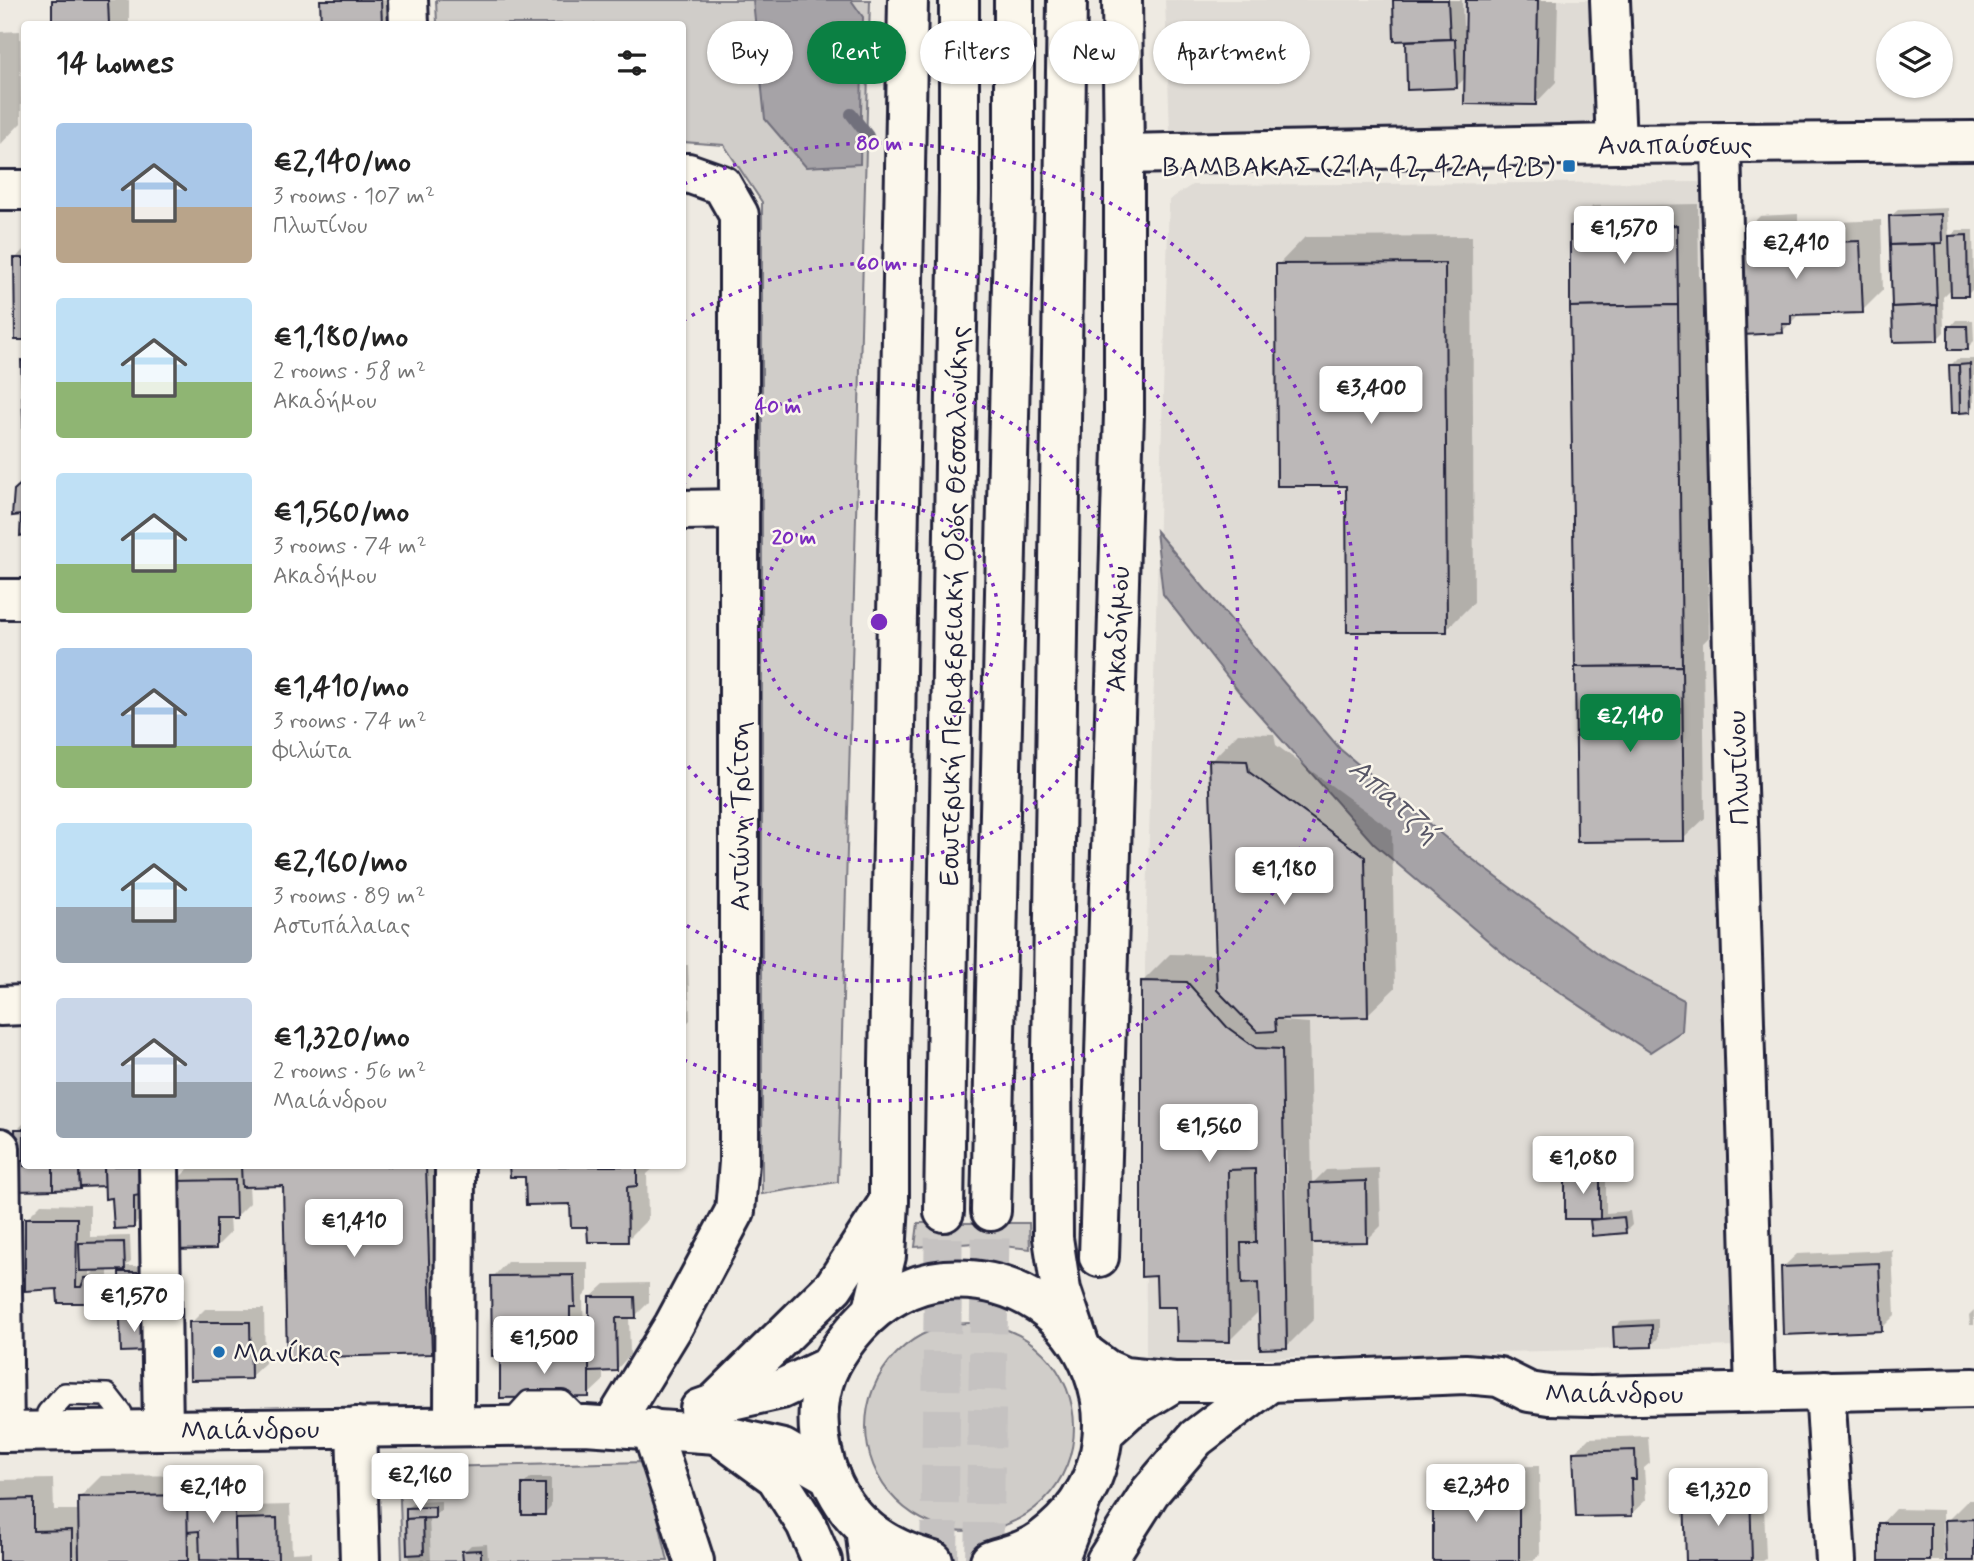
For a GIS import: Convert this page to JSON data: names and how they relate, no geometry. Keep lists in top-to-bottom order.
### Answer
{
  "streets": {
    "main road": [
      "Αναπαύσεως",
      "Εσωτερική Περιφερειακή Οδός Θεσσαλονίκης",
      "Ακαδήμου",
      "Πλωτίνου",
      "Αντώνη Τρίτση",
      "Μαιάνδρου"
    ]
  },
  "crossings": [
    ["Αναπαύσεως", "Ακαδήμου"],
    ["Αναπαύσεως", "Πλωτίνου"],
    ["Πλωτίνου", "Μαιάνδρου"],
    ["Αντώνη Τρίτση", "Μαιάνδρου"]
  ],
  "water": ["Απατζή"],
  "places": {
    "transit": ["ΒΑΜΒΑΚΑΣ (21Α, 42, 42Α, 42Β)"],
    "other": ["Μανίκας"]
  },
  "page": {
    "chip": [
      "Buy",
      "Rent",
      "Filters",
      "New",
      "Apartment"
    ],
    "heading": "14 homes",
    "list": [
      {
        "name": "€2,140/mo",
        "note": "3 rooms · 107 m² · Πλωτίνου"
      },
      {
        "name": "€1,180/mo",
        "note": "2 rooms · 58 m² · Ακαδήμου"
      },
      {
        "name": "€1,560/mo",
        "note": "3 rooms · 74 m² · Ακαδήμου"
      },
      {
        "name": "€1,410/mo",
        "note": "3 rooms · 74 m² · Φιλώτα"
      },
      {
        "name": "€2,160/mo",
        "note": "3 rooms · 89 m² · Αστυπάλαιας"
      },
      {
        "name": "€1,320/mo",
        "note": "2 rooms · 56 m² · Μαιάνδρου"
      }
    ],
    "price": [
      "€1,570",
      "€2,410",
      "€3,400",
      "€2,140",
      "€1,180",
      "€1,560",
      "€1,080",
      "€1,410",
      "€1,570",
      "€1,500",
      "€2,160",
      "€2,340",
      "€2,140",
      "€1,320"
    ]
  },
  "rings": [
    "80 m",
    "60 m",
    "40 m",
    "20 m"
  ]
}
